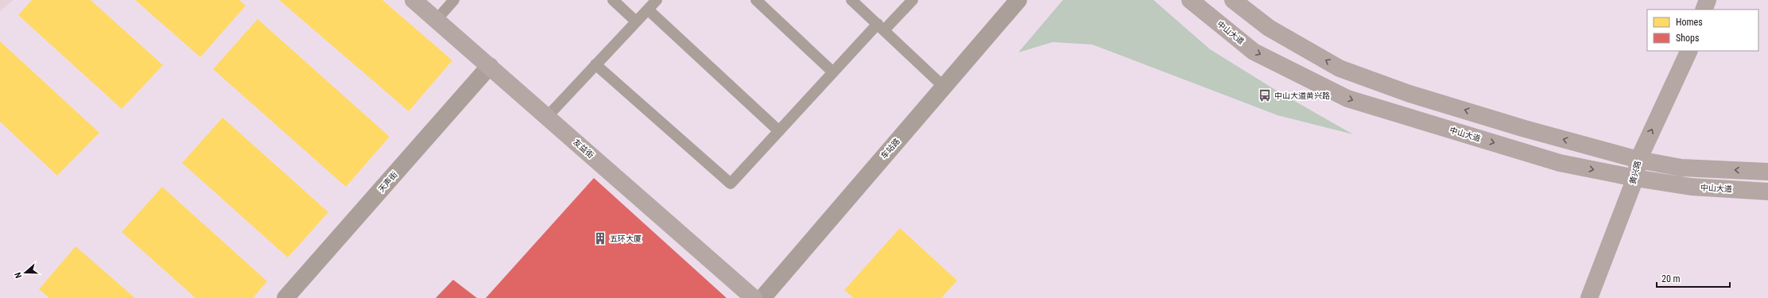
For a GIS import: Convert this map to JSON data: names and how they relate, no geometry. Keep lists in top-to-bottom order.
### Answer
{
  "streets": {
    "main road": ["中山大道", "友益街", "黄兴路"],
    "street": ["车站路", "天声街"]
  },
  "crossings": [
    ["中山大道", "黄兴路"],
    ["友益街", "天声街"]
  ],
  "one_way": ["黄兴路"],
  "places": {
    "bus stop": ["中山大道黄兴路"],
    "building": ["五环大厦"]
  },
  "legend": ["Homes", "Shops"],
  "scale_bar": "20 m",
  "north": "left"
}
